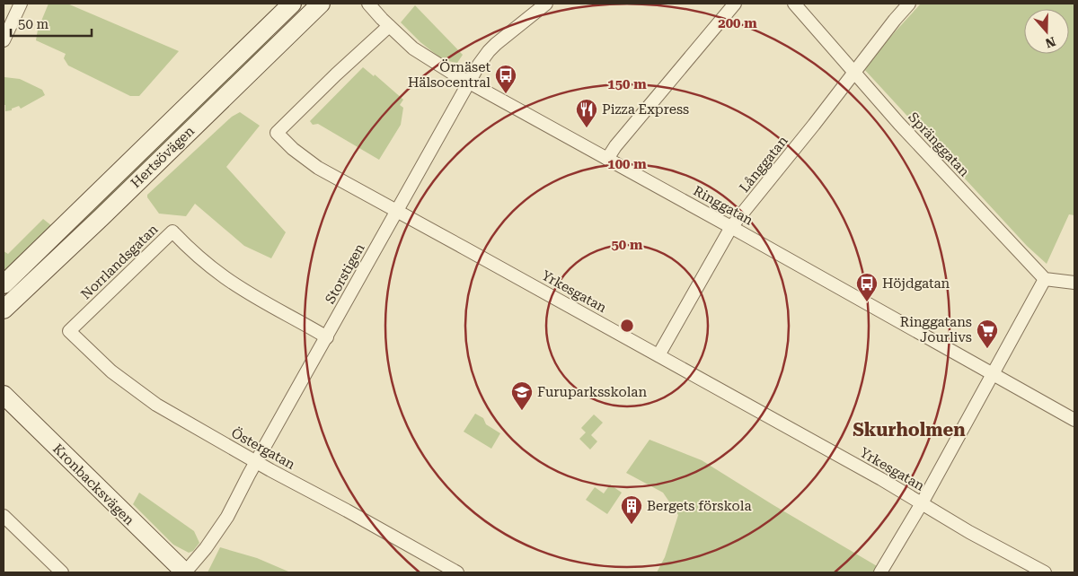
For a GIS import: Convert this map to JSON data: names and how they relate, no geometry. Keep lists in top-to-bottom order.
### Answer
{
  "streets": {
    "main road": ["Hertsövägen", "Kronbacksvägen"],
    "street": [
      "Spränggatan",
      "Långgatan",
      "Ringgatan",
      "Norrlandsgatan",
      "Storstigen",
      "Yrkesgatan",
      "Östergatan"
    ]
  },
  "crossings": [
    ["Spränggatan", "Långgatan"],
    ["Långgatan", "Ringgatan"],
    ["Långgatan", "Yrkesgatan"],
    ["Ringgatan", "Storstigen"],
    ["Ringgatan", "Yrkesgatan"],
    ["Norrlandsgatan", "Storstigen"],
    ["Norrlandsgatan", "Östergatan"],
    ["Storstigen", "Yrkesgatan"],
    ["Storstigen", "Östergatan"],
    ["Storstigen", "Kronbacksvägen"]
  ],
  "districts": ["Skurholmen"],
  "places": {
    "bus stop": ["Örnäset Hälsocentral", "Höjdgatan"],
    "restaurant": ["Pizza Express"],
    "supermarket": ["Ringgatans Jourlivs"],
    "school or university": ["Furuparksskolan"],
    "building": ["Bergets förskola"]
  },
  "scale_bar": "50 m",
  "north": "bottom",
  "rings": [
    "200 m",
    "150 m",
    "100 m",
    "50 m"
  ]
}
